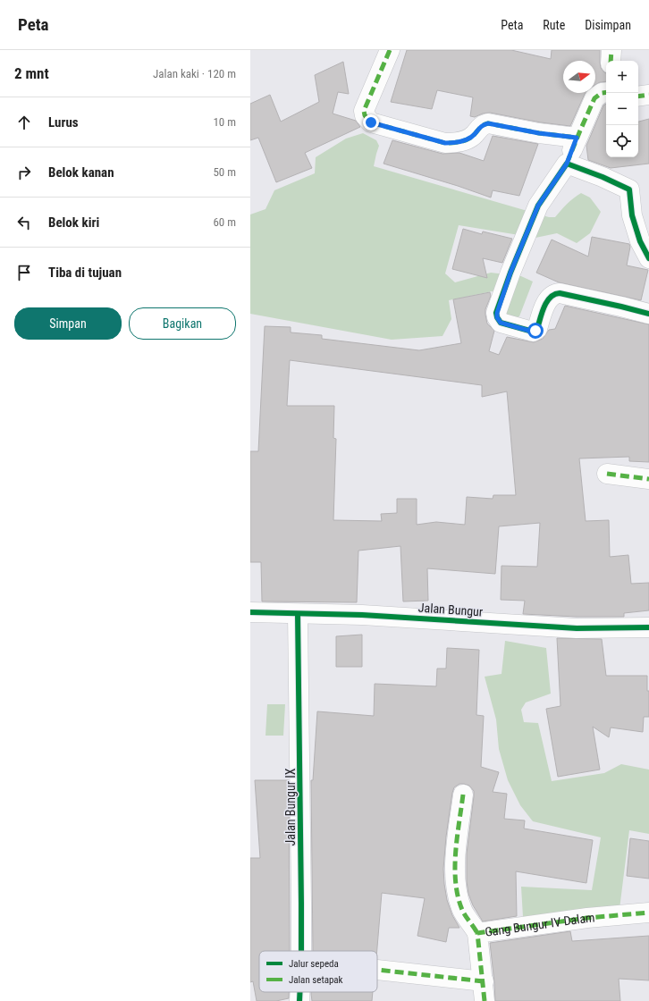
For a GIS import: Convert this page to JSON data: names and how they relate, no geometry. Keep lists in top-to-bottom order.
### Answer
{
  "streets": {
    "street": ["Jalan Bungur", "Jalan Bungur IX", "Gang Bungur IV Dalam"]
  },
  "crossings": [
    ["Jalan Bungur", "Jalan Bungur IX"]
  ],
  "legend": ["Jalur sepeda", "Jalan setapak"],
  "north": "right",
  "page": {
    "header": "Peta",
    "nav": ["Peta", "Rute", "Disimpan"],
    "heading": ["2 mnt", "Jalan kaki · 120 m"],
    "map_buttons": ["+", "−"],
    "list": [
      ["Lurus", "10 m"],
      ["Belok kanan", "50 m"],
      ["Belok kiri", "60 m"],
      "Tiba di tujuan"
    ],
    "buttons": ["Simpan", "Bagikan"]
  }
}
